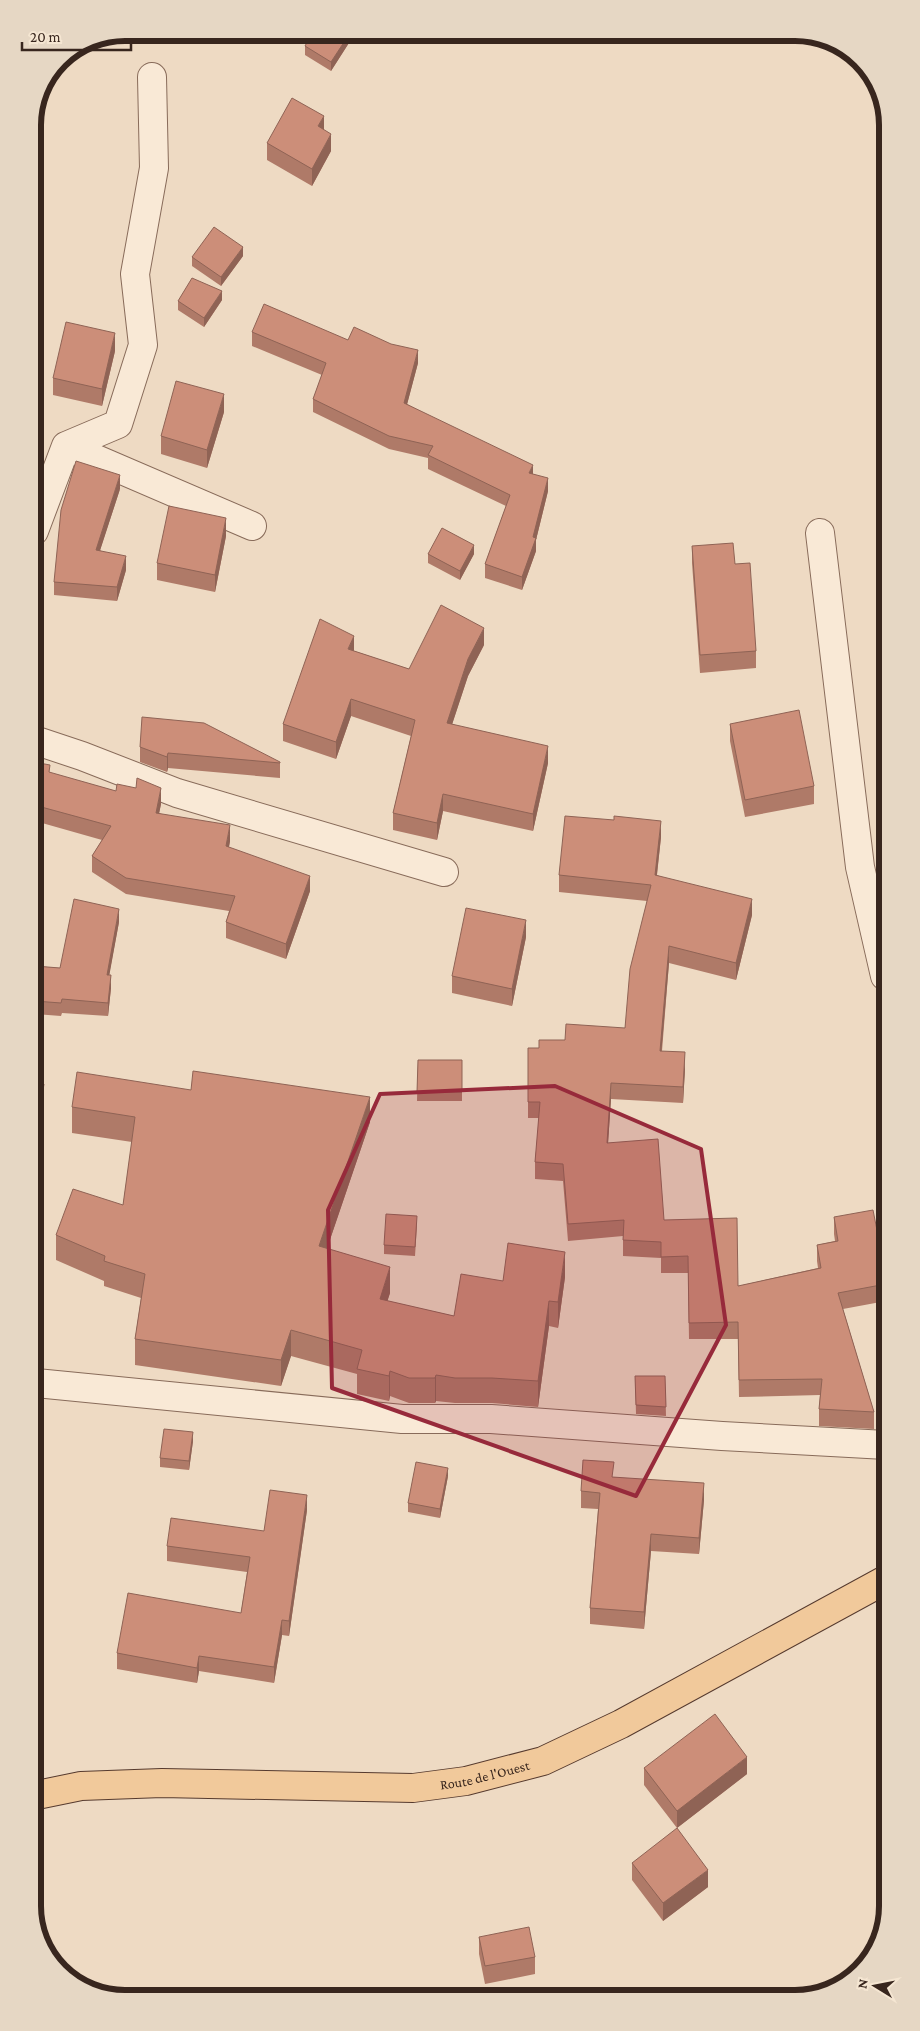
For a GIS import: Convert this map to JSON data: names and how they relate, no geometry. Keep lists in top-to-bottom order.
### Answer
{
  "streets": {
    "main road": ["Route de l'Ouest"]
  },
  "scale_bar": "20 m",
  "north": "left"
}
